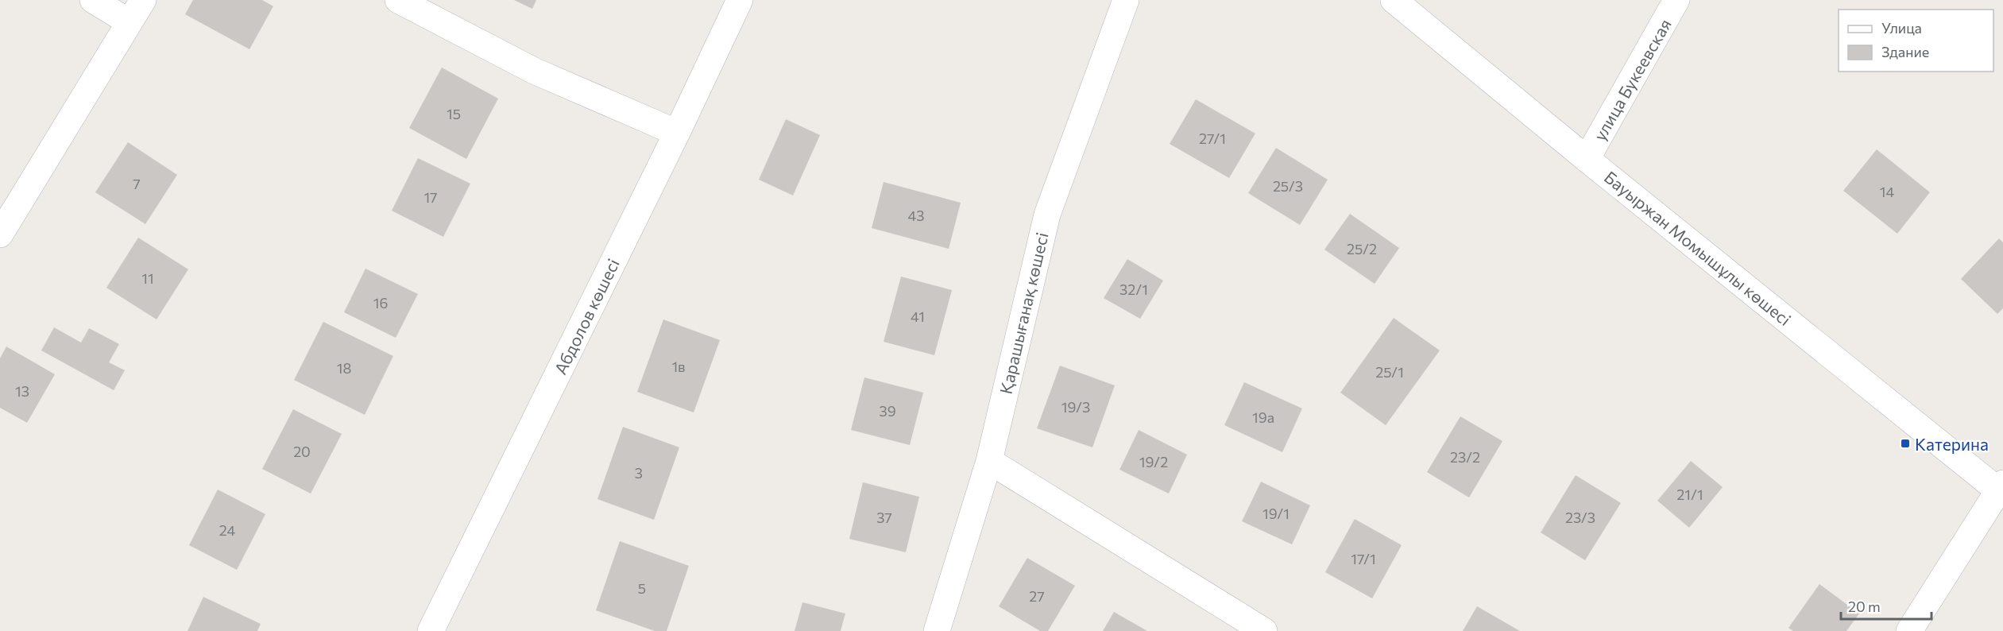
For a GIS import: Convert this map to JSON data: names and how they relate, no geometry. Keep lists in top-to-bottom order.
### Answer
{
  "streets": {
    "street": [
      "улица Букеевская",
      "Бауыржан Момышұлы көшесі",
      "Қарашығанақ көшесі",
      "Абдолов көшесі"
    ]
  },
  "crossings": [
    ["улица Букеевская", "Бауыржан Момышұлы көшесі"]
  ],
  "places": {
    "transit": ["Катерина"]
  },
  "house_numbers": [
    "15",
    "27/1",
    "7",
    "25/3",
    "14",
    "17",
    "43",
    "25/2",
    "11",
    "32/1",
    "16",
    "41",
    "1в",
    "18",
    "25/1",
    "13",
    "19/3",
    "39",
    "19а",
    "20",
    "23/2",
    "19/2",
    "3",
    "21/1",
    "19/1",
    "37",
    "23/3",
    "24",
    "17/1",
    "5",
    "27"
  ],
  "legend": ["Улица", "Здание"],
  "scale_bar": "20 m"
}
